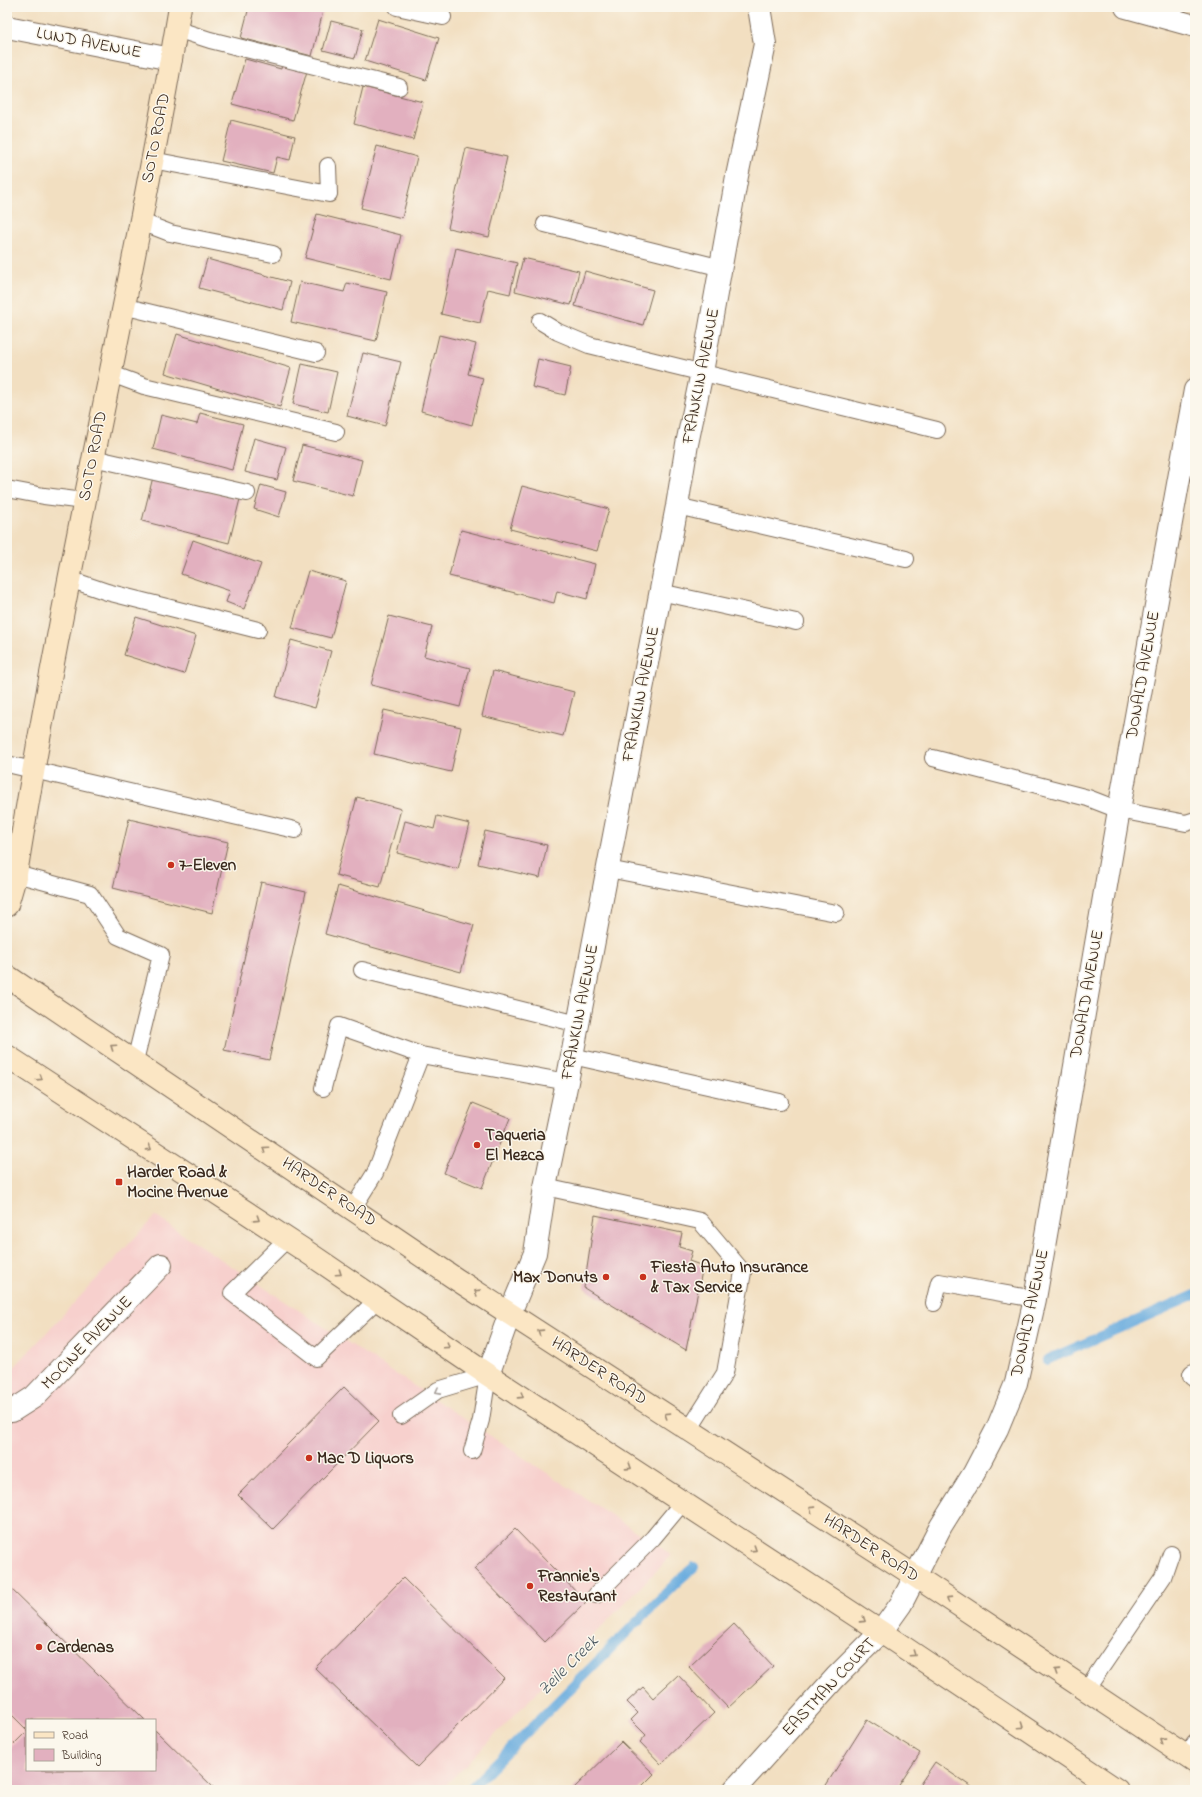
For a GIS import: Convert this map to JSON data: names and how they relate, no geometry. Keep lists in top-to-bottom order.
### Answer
{
  "streets": {
    "main road": ["SOTO ROAD", "HARDER ROAD"],
    "street": [
      "LUND AVENUE",
      "FRANKLIN AVENUE",
      "DONALD AVENUE",
      "MOCINE AVENUE",
      "EASTMAN COURT"
    ]
  },
  "crossings": [
    ["LUND AVENUE", "SOTO ROAD"],
    ["FRANKLIN AVENUE", "HARDER ROAD"],
    ["DONALD AVENUE", "HARDER ROAD"],
    ["DONALD AVENUE", "EASTMAN COURT"],
    ["HARDER ROAD", "EASTMAN COURT"]
  ],
  "water": ["Zeile Creek"],
  "places": {
    "other": [
      "7-Eleven",
      "Taqueria El Mezca",
      "Max Donuts",
      "Fiesta Auto Insurance & Tax Service",
      "Mac D Liquors",
      "Frannie's Restaurant",
      "Cardenas"
    ],
    "transit": ["Harder Road & Mocine Avenue"]
  },
  "legend": ["Road", "Building"]
}
